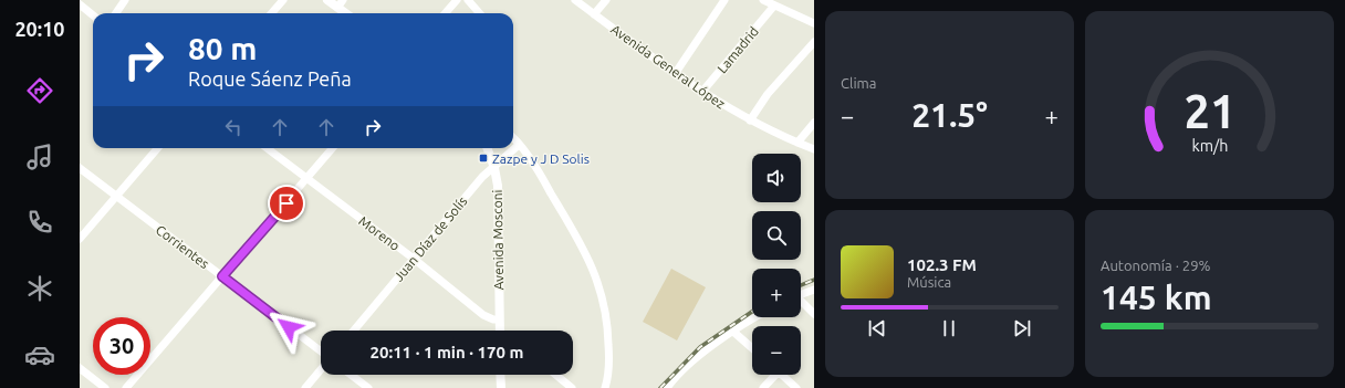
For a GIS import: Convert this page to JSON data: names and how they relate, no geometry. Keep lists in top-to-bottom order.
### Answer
{
  "streets": {
    "street": [
      "Lamadrid",
      "Avenida General López",
      "Moreno",
      "Juan Díaz de Solís",
      "Avenida Mosconi",
      "Corrientes"
    ]
  },
  "crossings": [
    ["Lamadrid", "Avenida General López"],
    ["Moreno", "Juan Díaz de Solís"],
    ["Moreno", "Avenida Mosconi"],
    ["Juan Díaz de Solís", "Avenida Mosconi"]
  ],
  "places": {
    "transit": ["Zazpe y J D Solis"]
  },
  "page": {
    "tabs": "20:10",
    "tile": [
      "Clima",
      ["Autonomía · 29%", "145 km"]
    ],
    "turn": ["80 m", "Roque Sáenz Peña"],
    "heat": ["−", "21.5°", "+"],
    "map_buttons": ["+", "−"],
    "song": ["102.3 FM", "Música"],
    "limit": "30",
    "trip": "20:11 · 1 min · 170 m",
    "gauge": ["21", "km/h"]
  }
}
